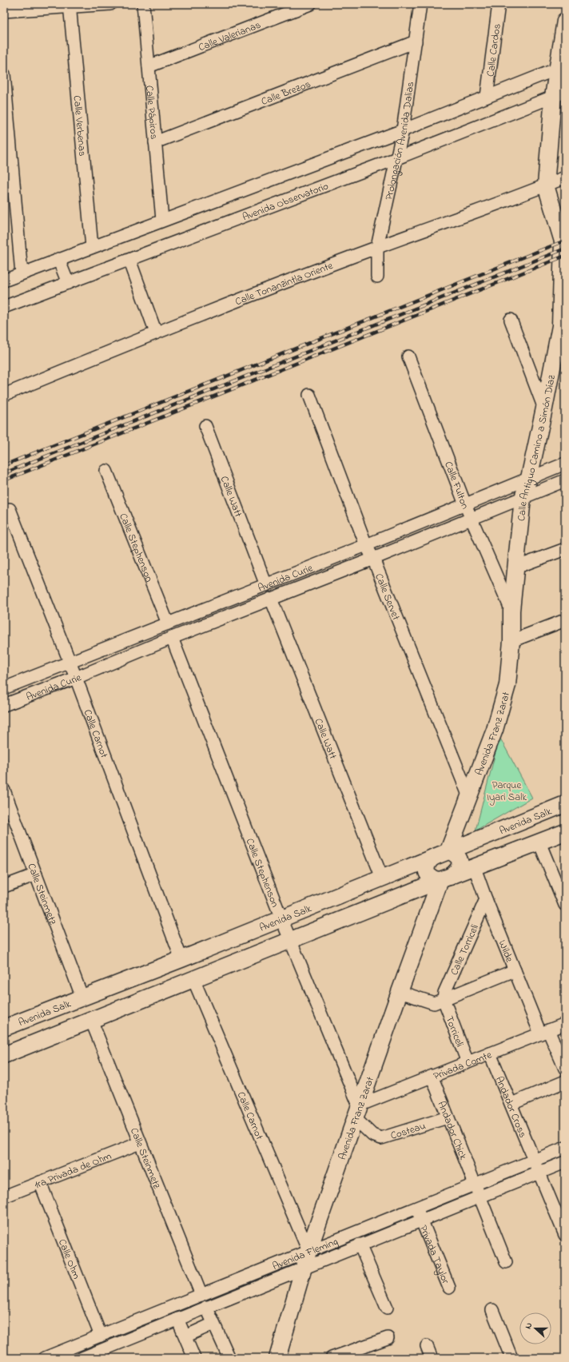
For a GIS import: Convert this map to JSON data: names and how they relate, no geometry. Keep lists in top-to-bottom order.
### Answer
{
  "streets": {
    "main road": ["Calle Antiguo Camino a Simón Díaz", "Avenida Franz Zarat", "Avenida Salk"],
    "street": [
      "Calle Valerianas",
      "Calle Cardos",
      "Calle Brezos",
      "Calle Pápiros",
      "Calle Verbenas",
      "Prolongación Avenida Dalias",
      "Avenida Observatorio",
      "Calle Tonanzintla Oriente",
      "Calle Fulton",
      "Calle Watt",
      "Calle Stephenson",
      "Avenida Curie",
      "Calle Servet",
      "Calle Carnot",
      "Calle Steinmetz",
      "Calle Torriceli",
      "Wilde",
      "Torriceli",
      "Privada Comte",
      "Andador Cross",
      "Costeau",
      "Andador Chick",
      "1ra Privada de Ohm",
      "Avenida Fleming",
      "Privada Taylor",
      "Calle Ohm"
    ]
  },
  "crossings": [
    ["Calle Valerianas", "Calle Pápiros"],
    ["Calle Brezos", "Calle Pápiros"],
    ["Calle Brezos", "Prolongación Avenida Dalias"],
    ["Prolongación Avenida Dalias", "Avenida Observatorio"],
    ["Prolongación Avenida Dalias", "Calle Tonanzintla Oriente"],
    ["Avenida Observatorio", "Calle Antiguo Camino a Simón Díaz"],
    ["Calle Tonanzintla Oriente", "Calle Antiguo Camino a Simón Díaz"],
    ["Calle Antiguo Camino a Simón Díaz", "Calle Fulton"],
    ["Calle Antiguo Camino a Simón Díaz", "Avenida Curie"],
    ["Calle Antiguo Camino a Simón Díaz", "Avenida Franz Zarat"],
    ["Calle Fulton", "Avenida Curie"],
    ["Calle Fulton", "Avenida Franz Zarat"],
    ["Calle Watt", "Avenida Curie"],
    ["Calle Watt", "Avenida Salk"],
    ["Calle Stephenson", "Avenida Curie"],
    ["Calle Stephenson", "Avenida Franz Zarat"],
    ["Calle Stephenson", "Avenida Salk"],
    ["Calle Stephenson", "Privada Comte"],
    ["Calle Stephenson", "Costeau"],
    ["Avenida Curie", "Calle Servet"],
    ["Avenida Curie", "Calle Carnot"],
    ["Calle Servet", "Avenida Franz Zarat"],
    ["Avenida Franz Zarat", "Calle Carnot"],
    ["Avenida Franz Zarat", "Avenida Salk"],
    ["Avenida Franz Zarat", "Privada Comte"],
    ["Avenida Franz Zarat", "Costeau"],
    ["Avenida Franz Zarat", "Avenida Fleming"],
    ["Calle Carnot", "Avenida Salk"],
    ["Calle Carnot", "Avenida Fleming"],
    ["Avenida Salk", "Calle Steinmetz"],
    ["Calle Steinmetz", "1ra Privada de Ohm"],
    ["Calle Steinmetz", "Avenida Fleming"],
    ["Calle Torriceli", "Wilde"],
    ["Calle Torriceli", "Torriceli"],
    ["Wilde", "Privada Comte"],
    ["Torriceli", "Privada Comte"],
    ["Privada Comte", "Andador Cross"],
    ["Privada Comte", "Costeau"],
    ["Privada Comte", "Andador Chick"],
    ["Andador Cross", "Avenida Fleming"],
    ["Costeau", "Andador Chick"],
    ["Andador Chick", "Avenida Fleming"],
    ["1ra Privada de Ohm", "Calle Ohm"],
    ["Avenida Fleming", "Privada Taylor"],
    ["Avenida Fleming", "Calle Ohm"]
  ],
  "parks": ["Parque Iyari Salk"],
  "north": "left"
}
